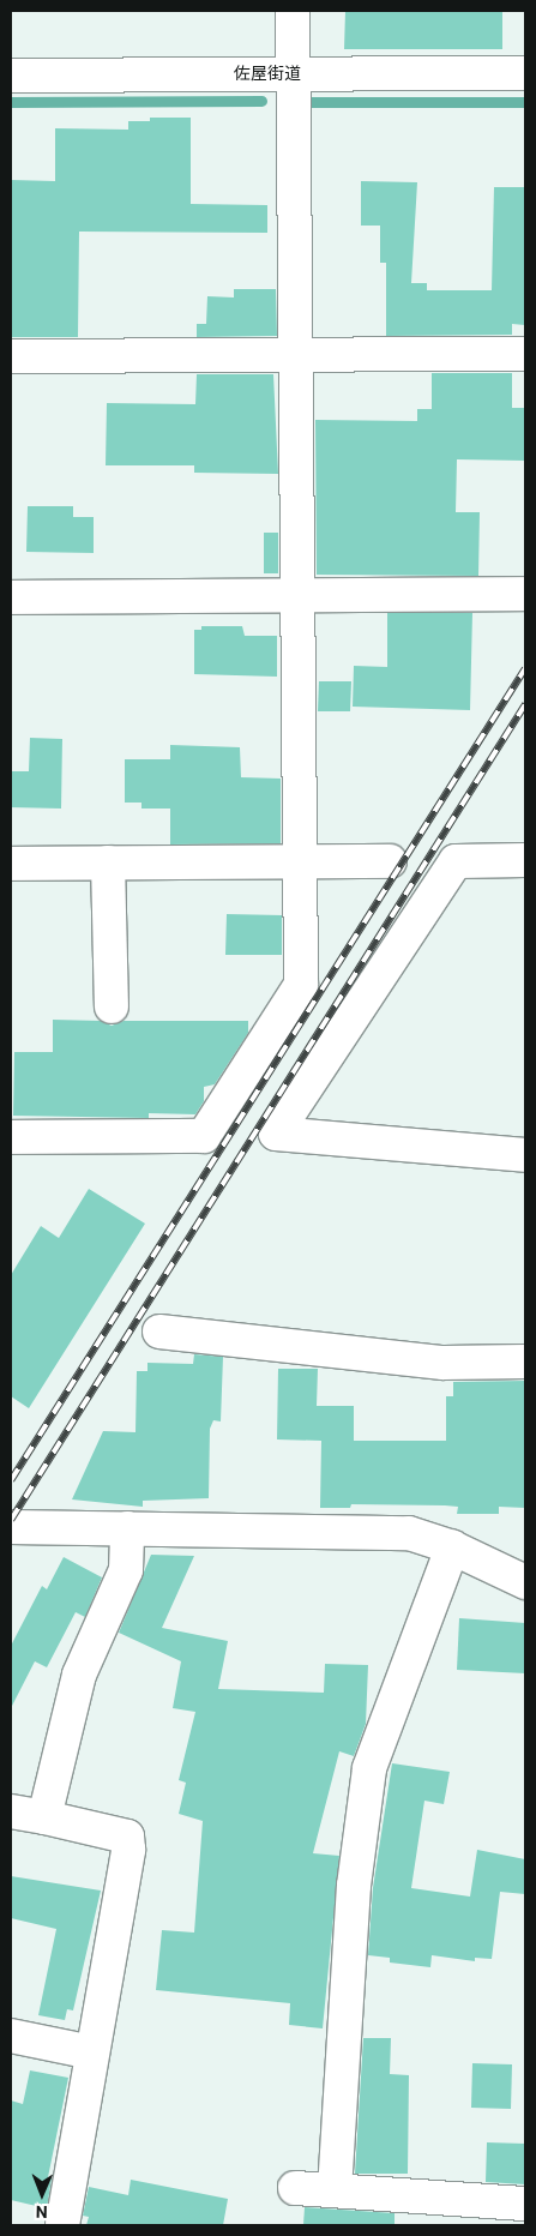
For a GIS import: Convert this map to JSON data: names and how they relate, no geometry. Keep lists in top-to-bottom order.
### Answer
{
  "streets": {
    "street": ["佐屋街道"]
  },
  "north": "bottom"
}
